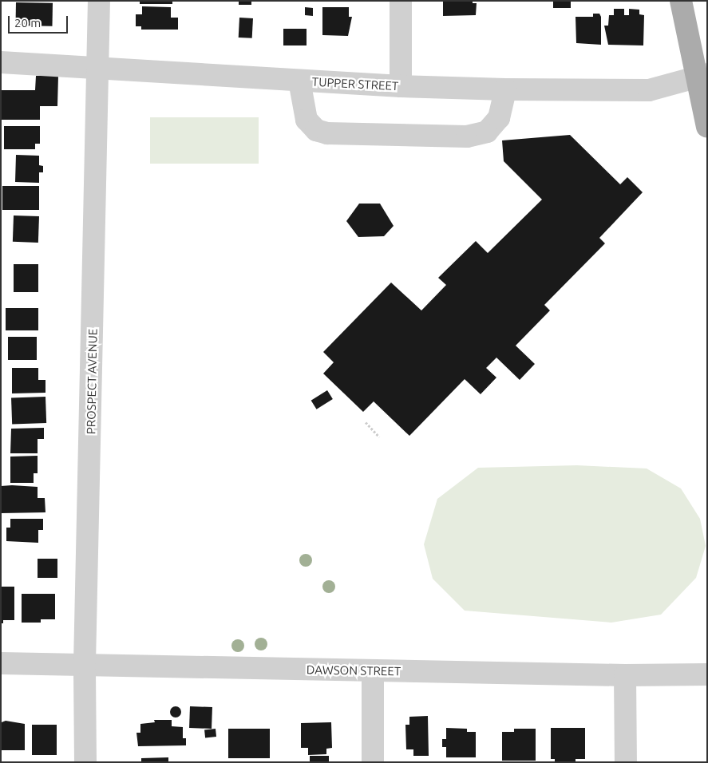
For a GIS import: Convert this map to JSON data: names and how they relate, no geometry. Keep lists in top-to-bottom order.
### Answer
{
  "streets": {
    "street": ["TUPPER STREET", "PROSPECT AVENUE", "DAWSON STREET"]
  },
  "crossings": [
    ["TUPPER STREET", "PROSPECT AVENUE"],
    ["PROSPECT AVENUE", "DAWSON STREET"]
  ],
  "scale_bar": "20 m"
}
